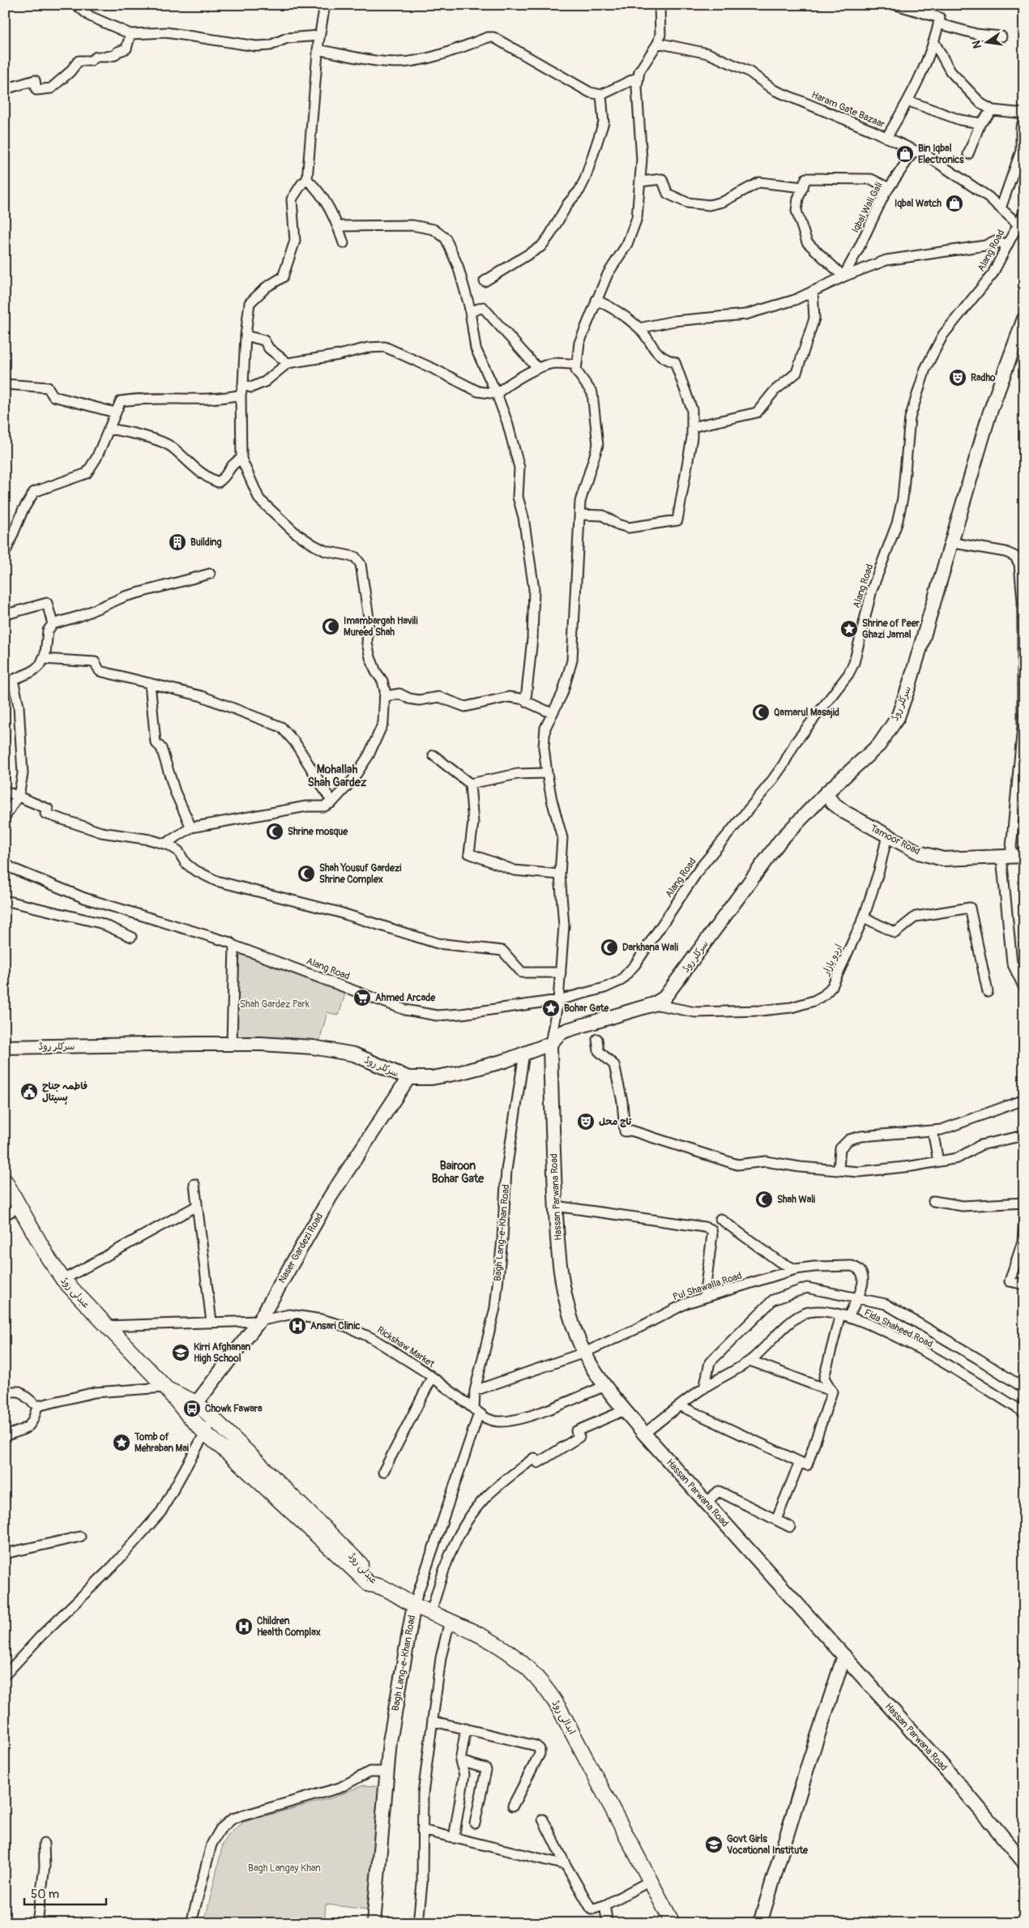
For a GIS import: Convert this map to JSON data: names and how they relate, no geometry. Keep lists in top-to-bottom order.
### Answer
{
  "streets": {
    "main road": [
      "سرکلر روڈ",
      "Tamoor Road",
      "Hassan Parwana Road",
      "Bagh Lang-e-Khan Road",
      "Naser Gardezi Road",
      "عبدلی روڈ",
      "ابدالی روڈ"
    ],
    "street": [
      "Haram Gate Bazaar",
      "Iqbal Wali Gali",
      "Alang Road",
      "اردو بازار",
      "Pul Shawalla Road",
      "Fida Shaheed Road",
      "Rickshaw Market"
    ]
  },
  "crossings": [
    ["Haram Gate Bazaar", "Iqbal Wali Gali"],
    ["Haram Gate Bazaar", "Alang Road"],
    ["سرکلر روڈ", "Tamoor Road"],
    ["سرکلر روڈ", "اردو بازار"],
    ["سرکلر روڈ", "Hassan Parwana Road"],
    ["سرکلر روڈ", "Bagh Lang-e-Khan Road"],
    ["سرکلر روڈ", "Naser Gardezi Road"],
    ["Tamoor Road", "اردو بازار"],
    ["Hassan Parwana Road", "Pul Shawalla Road"],
    ["Hassan Parwana Road", "Fida Shaheed Road"],
    ["Hassan Parwana Road", "Rickshaw Market"],
    ["Bagh Lang-e-Khan Road", "Pul Shawalla Road"],
    ["Bagh Lang-e-Khan Road", "Rickshaw Market"],
    ["Bagh Lang-e-Khan Road", "ابدالی روڈ"],
    ["Naser Gardezi Road", "عبدلی روڈ"],
    ["Naser Gardezi Road", "Rickshaw Market"],
    ["Pul Shawalla Road", "Fida Shaheed Road"],
    ["عبدلی روڈ", "Rickshaw Market"],
    ["عبدلی روڈ", "ابدالی روڈ"]
  ],
  "districts": ["Mohallah Shah Gardez", "Bairoon Bohar Gate"],
  "parks": ["Shah Gardez Park", "Bagh Langay Khan"],
  "places": {
    "shop": ["Bin Iqbal Electronics", "Iqbal Watch"],
    "theatre": ["Radho", "تاج محل"],
    "building": ["Building"],
    "mosque": [
      "Imambargah Havili Mureed Shah",
      "Qamarul Masajid",
      "Shrine mosque",
      "Shah Yousuf Gardezi Shrine Complex",
      "Darkhana Wali",
      "Shah Wali"
    ],
    "place": ["Shrine of Peer Ghazi Jamal", "Bohar Gate", "Tomb of Mehraban Mai"],
    "supermarket": ["Ahmed Arcade"],
    "public building": ["فاطمہ جناح ہسپتال"],
    "hospital": ["Ansari Clinic", "Children Health Complax"],
    "school or university": ["Kirri Afghanan High School", "Govt Girls Vocational Institute"],
    "bus stop": ["Chowk Fawara"]
  },
  "scale_bar": "50 m",
  "north": "left"
}
